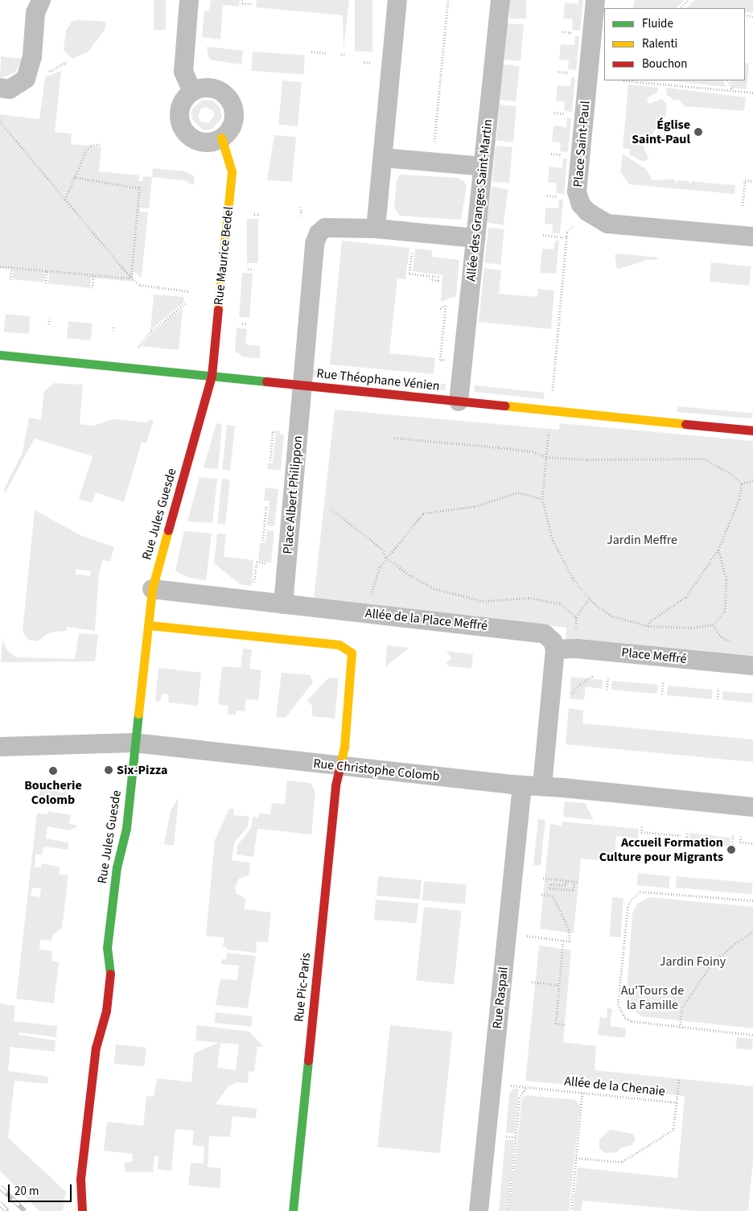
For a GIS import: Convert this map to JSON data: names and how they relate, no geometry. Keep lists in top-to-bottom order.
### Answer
{
  "streets": {
    "street": [
      "Place Saint-Paul",
      "Allée des Granges Saint-Martin",
      "Rue Maurice Bedel",
      "Rue Théophane Vénien",
      "Place Albert Philippon",
      "Rue Jules Guesde",
      "Allée de la Place Meffré",
      "Place Meffré",
      "Rue Christophe Colomb",
      "Rue Pic-Paris",
      "Rue Raspail"
    ],
    "path": ["Allée de la Chenaie"]
  },
  "crossings": [
    ["Allée des Granges Saint-Martin", "Rue Théophane Vénien"],
    ["Rue Maurice Bedel", "Rue Théophane Vénien"],
    ["Rue Maurice Bedel", "Rue Jules Guesde"],
    ["Rue Théophane Vénien", "Place Albert Philippon"],
    ["Rue Théophane Vénien", "Rue Jules Guesde"],
    ["Place Albert Philippon", "Allée de la Place Meffré"],
    ["Rue Jules Guesde", "Allée de la Place Meffré"],
    ["Rue Jules Guesde", "Rue Christophe Colomb"],
    ["Allée de la Place Meffré", "Place Meffré"],
    ["Rue Christophe Colomb", "Rue Pic-Paris"],
    ["Rue Christophe Colomb", "Rue Raspail"]
  ],
  "parks": ["Jardin Meffre", "Jardin Foiny", "Au'Tours de la Famille"],
  "places": [
    "Église Saint-Paul",
    "Six-Pizza",
    "Boucherie Colomb",
    "Accueil Formation Culture pour Migrants"
  ],
  "legend": ["Fluide", "Ralenti", "Bouchon"],
  "scale_bar": "20 m"
}
